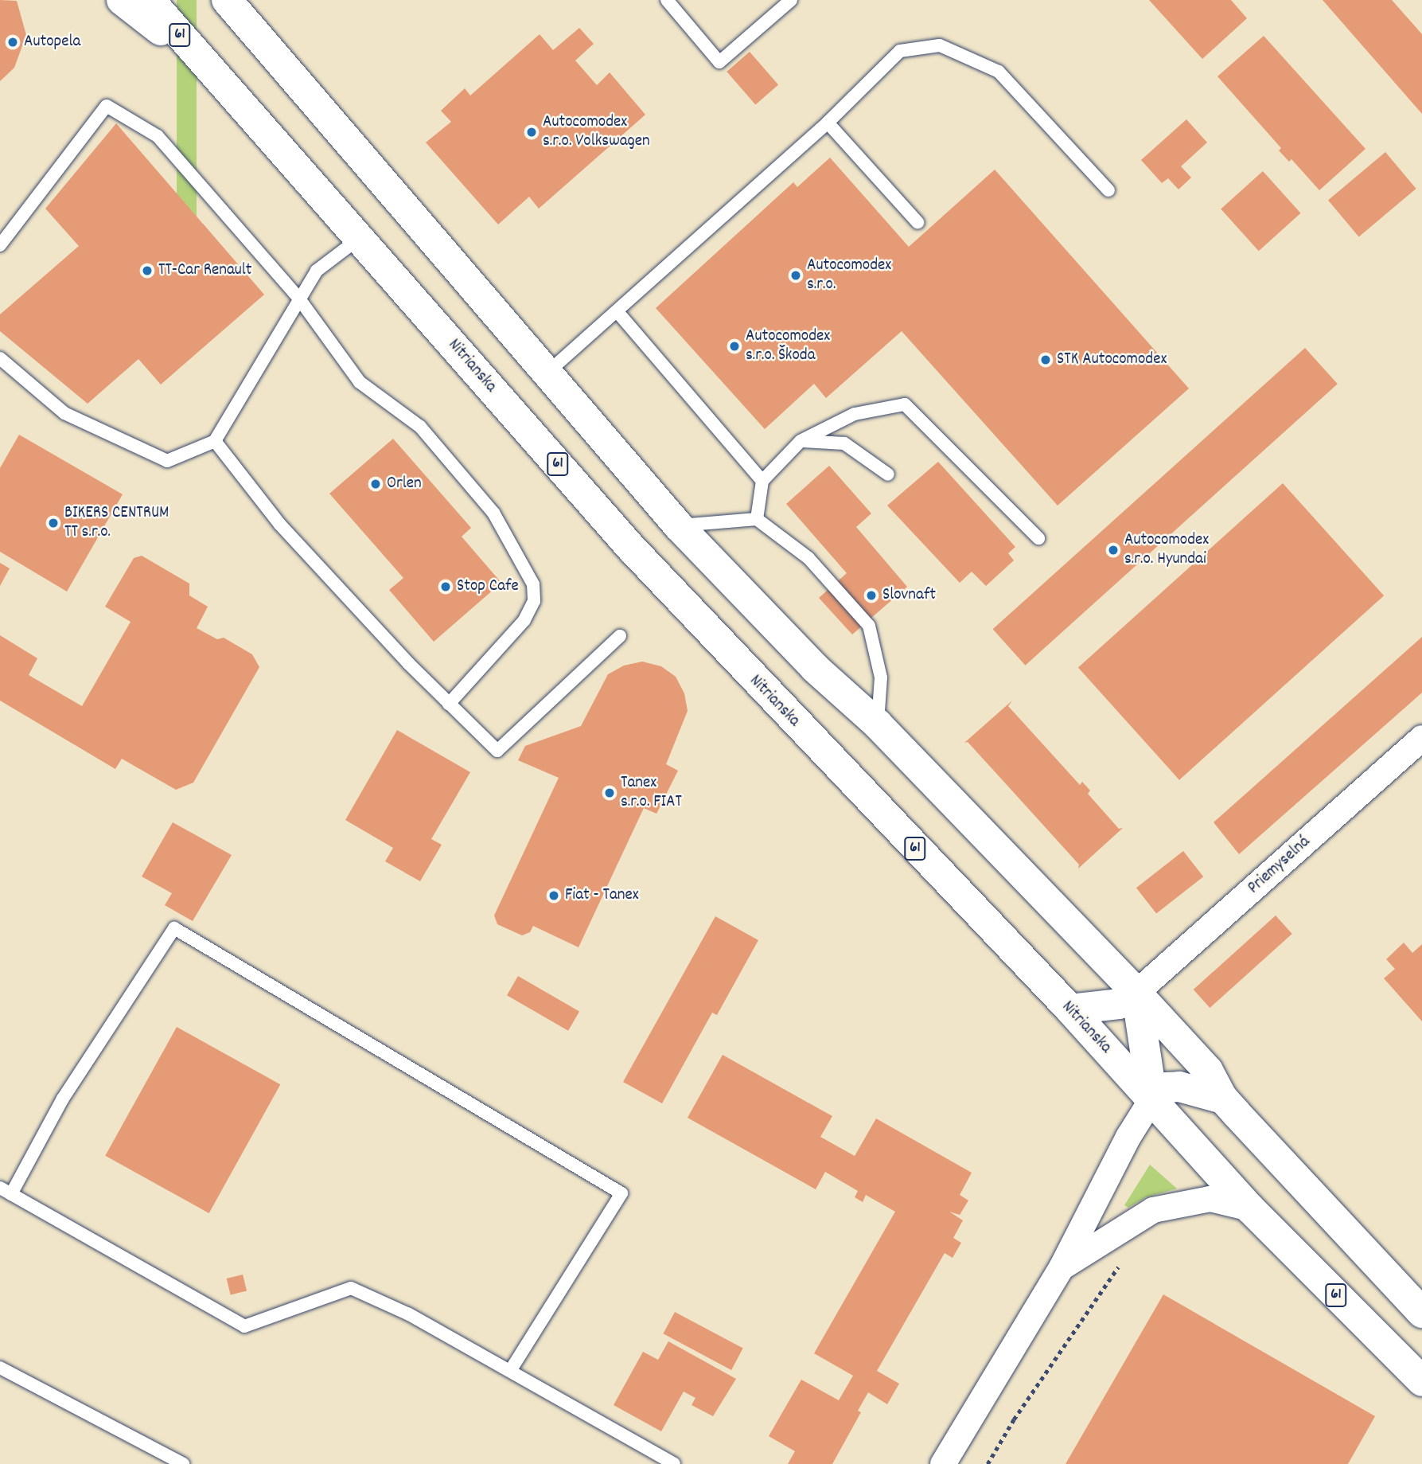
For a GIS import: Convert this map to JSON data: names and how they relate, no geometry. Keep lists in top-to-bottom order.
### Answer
{
  "streets": {
    "main road": ["61", "Nitrianska"],
    "street": ["Priemyselná"]
  },
  "places": [
    "Autopela",
    "Autocomodex s.r.o. Volkswagen",
    "TT-Car Renault",
    "Autocomodex s.r.o.",
    "Autocomodex s.r.o. Škoda",
    "STK Autocomodex",
    "Orlen",
    "BIKERS CENTRUM TT s.r.o.",
    "Autocomodex s.r.o. Hyundai",
    "Stop Cafe",
    "Slovnaft",
    "Tanex s.r.o. FIAT",
    "Fiat - Tanex"
  ]
}
